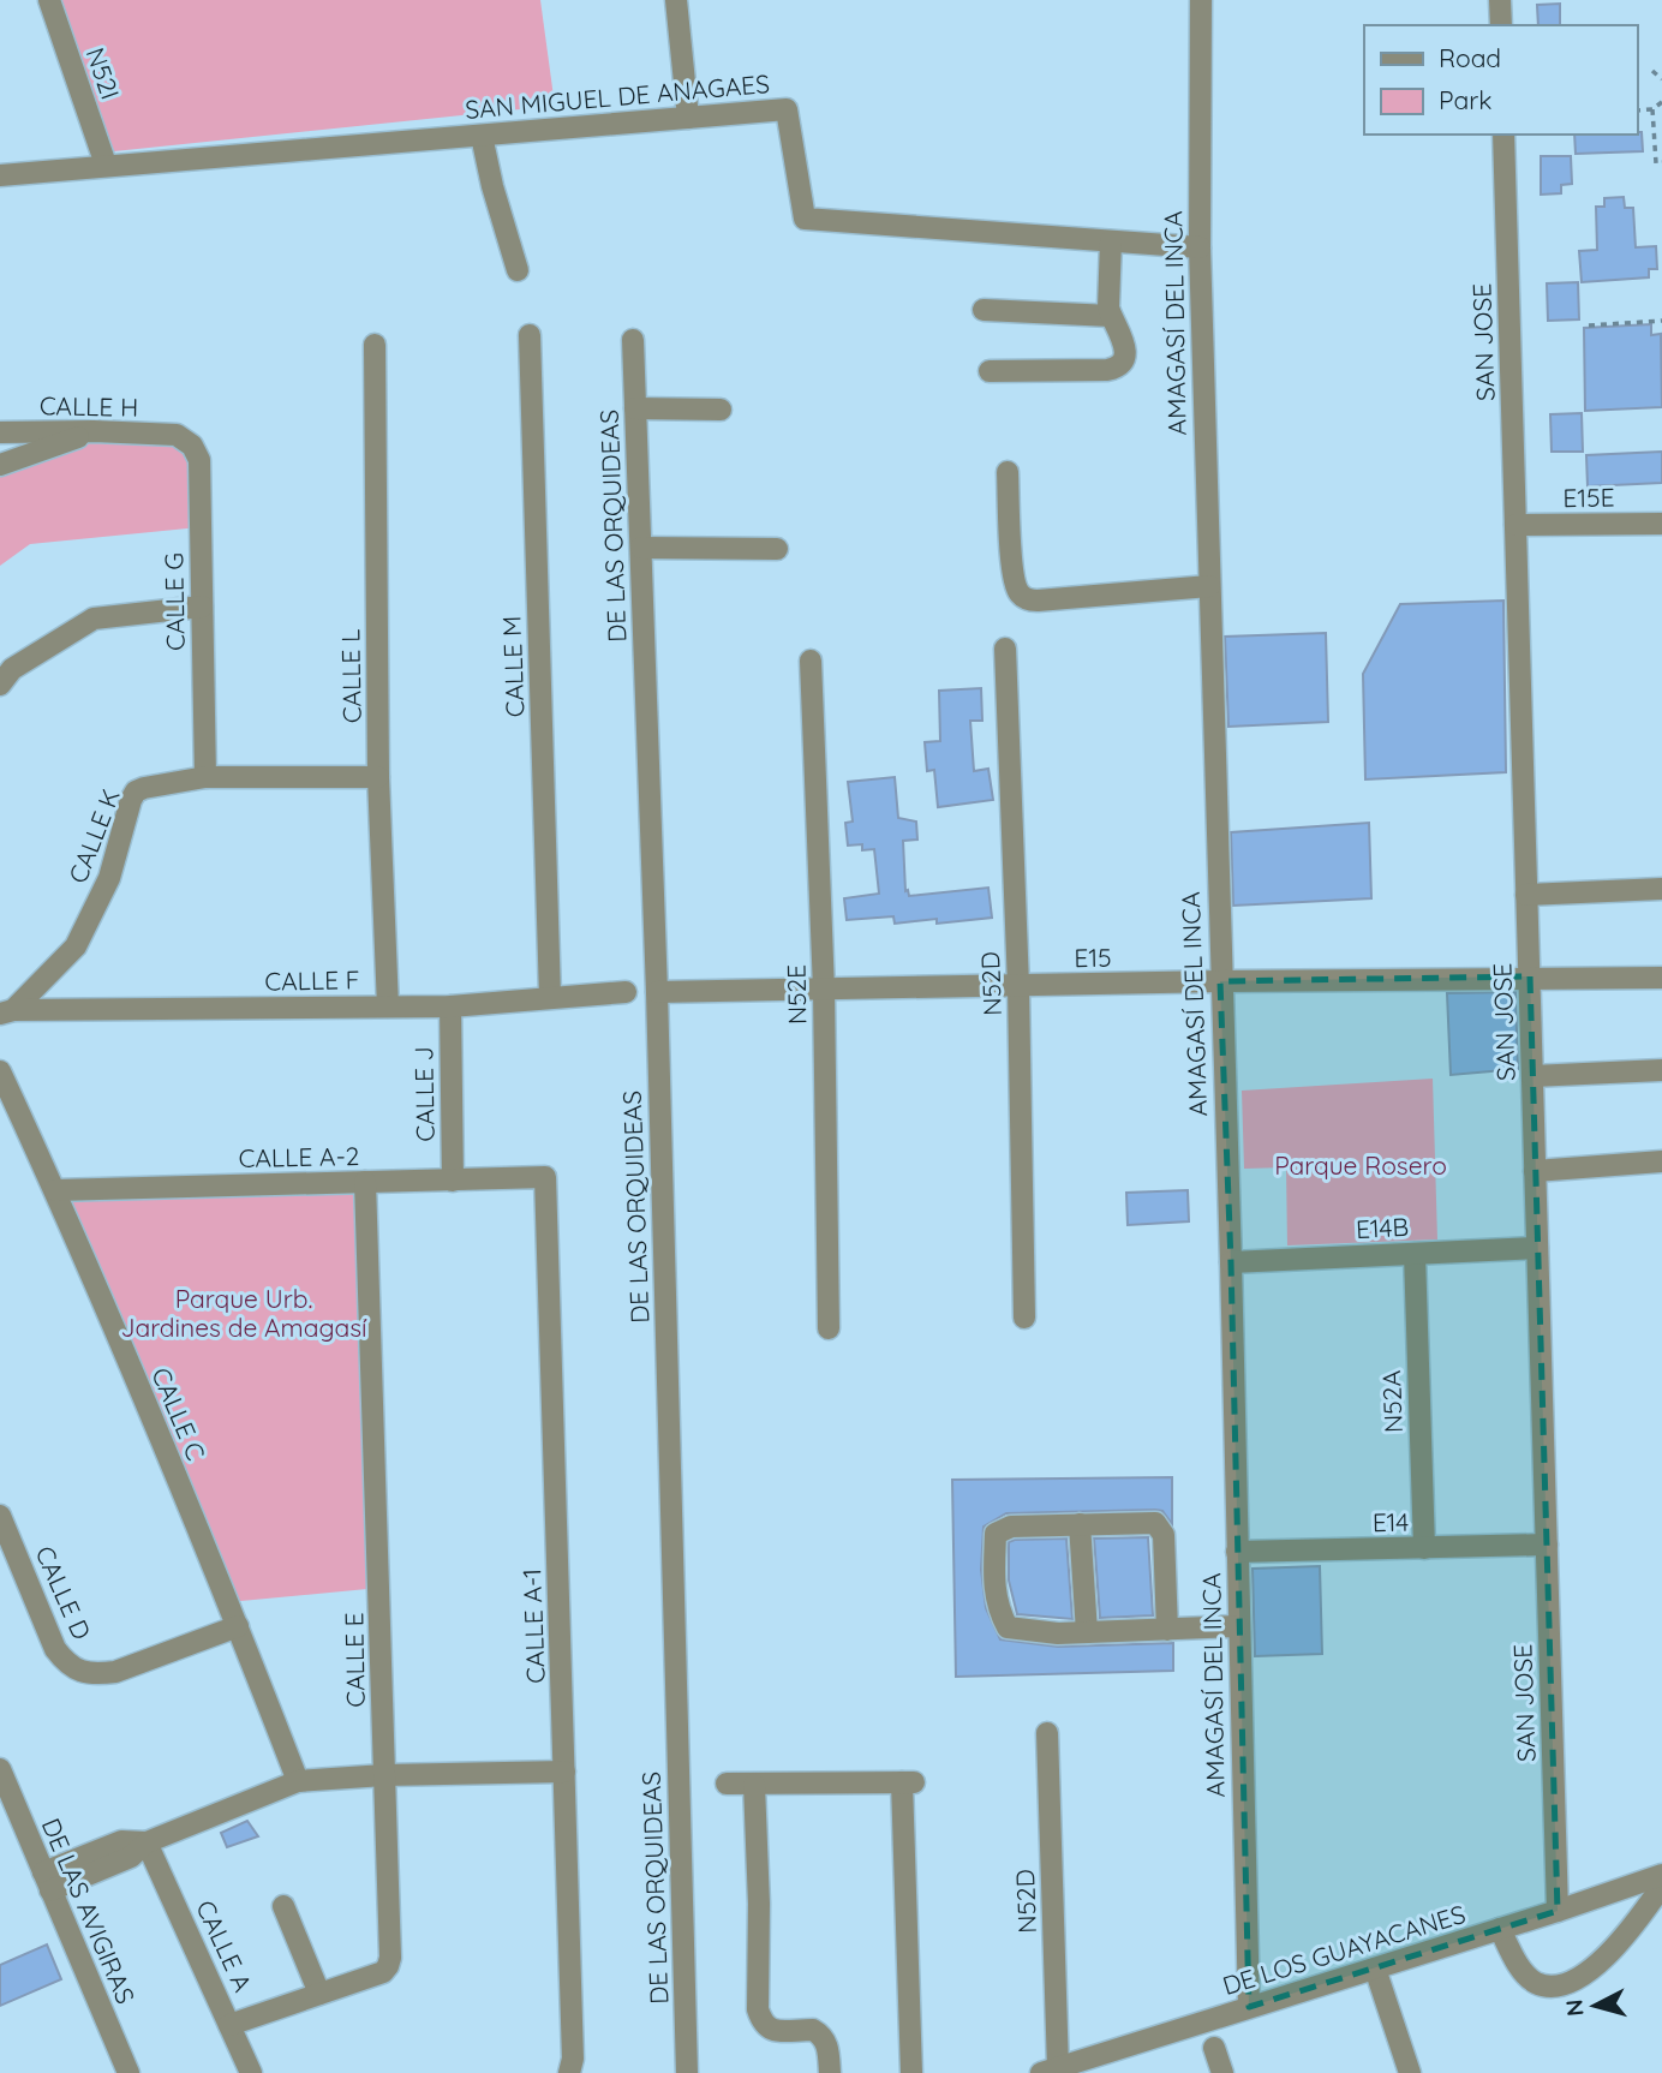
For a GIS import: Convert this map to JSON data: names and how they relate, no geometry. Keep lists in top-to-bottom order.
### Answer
{
  "streets": {
    "street": [
      "N52I",
      "SAN MIGUEL DE ANAGAES",
      "AMAGASÍ DEL INCA",
      "SAN JOSE",
      "CALLE H",
      "E15E",
      "DE LAS ORQUIDEAS",
      "CALLE G",
      "CALLE M",
      "CALLE L",
      "CALLE K",
      "E15",
      "CALLE F",
      "N52D",
      "N52E",
      "CALLE J",
      "CALLE A-2",
      "E14B",
      "N52A",
      "CALLE C",
      "E14",
      "CALLE D",
      "CALLE A-1",
      "CALLE E",
      "DE LAS AVIGIRAS",
      "CALLE A",
      "DE LOS GUAYACANES"
    ]
  },
  "crossings": [
    ["N52I", "SAN MIGUEL DE ANAGAES"],
    ["SAN MIGUEL DE ANAGAES", "AMAGASÍ DEL INCA"],
    ["AMAGASÍ DEL INCA", "E15"],
    ["AMAGASÍ DEL INCA", "E14B"],
    ["AMAGASÍ DEL INCA", "E14"],
    ["AMAGASÍ DEL INCA", "DE LOS GUAYACANES"],
    ["SAN JOSE", "E15E"],
    ["SAN JOSE", "E15"],
    ["SAN JOSE", "E14B"],
    ["SAN JOSE", "E14"],
    ["SAN JOSE", "DE LOS GUAYACANES"],
    ["CALLE H", "CALLE G"],
    ["DE LAS ORQUIDEAS", "E15"],
    ["CALLE G", "CALLE K"],
    ["CALLE M", "CALLE F"],
    ["CALLE L", "CALLE K"],
    ["CALLE L", "CALLE F"],
    ["CALLE K", "CALLE F"],
    ["E15", "N52D"],
    ["E15", "N52E"],
    ["CALLE F", "CALLE J"],
    ["N52D", "DE LOS GUAYACANES"],
    ["CALLE J", "CALLE A-2"],
    ["CALLE A-2", "CALLE C"],
    ["CALLE A-2", "CALLE A-1"],
    ["CALLE A-2", "CALLE E"],
    ["E14B", "N52A"],
    ["N52A", "E14"],
    ["CALLE C", "CALLE D"],
    ["CALLE E", "CALLE A"]
  ],
  "parks": ["Parque Rosero", "Parque Urb. Jardines de Amagasí"],
  "legend": ["Road", "Park"],
  "north": "left"
}
